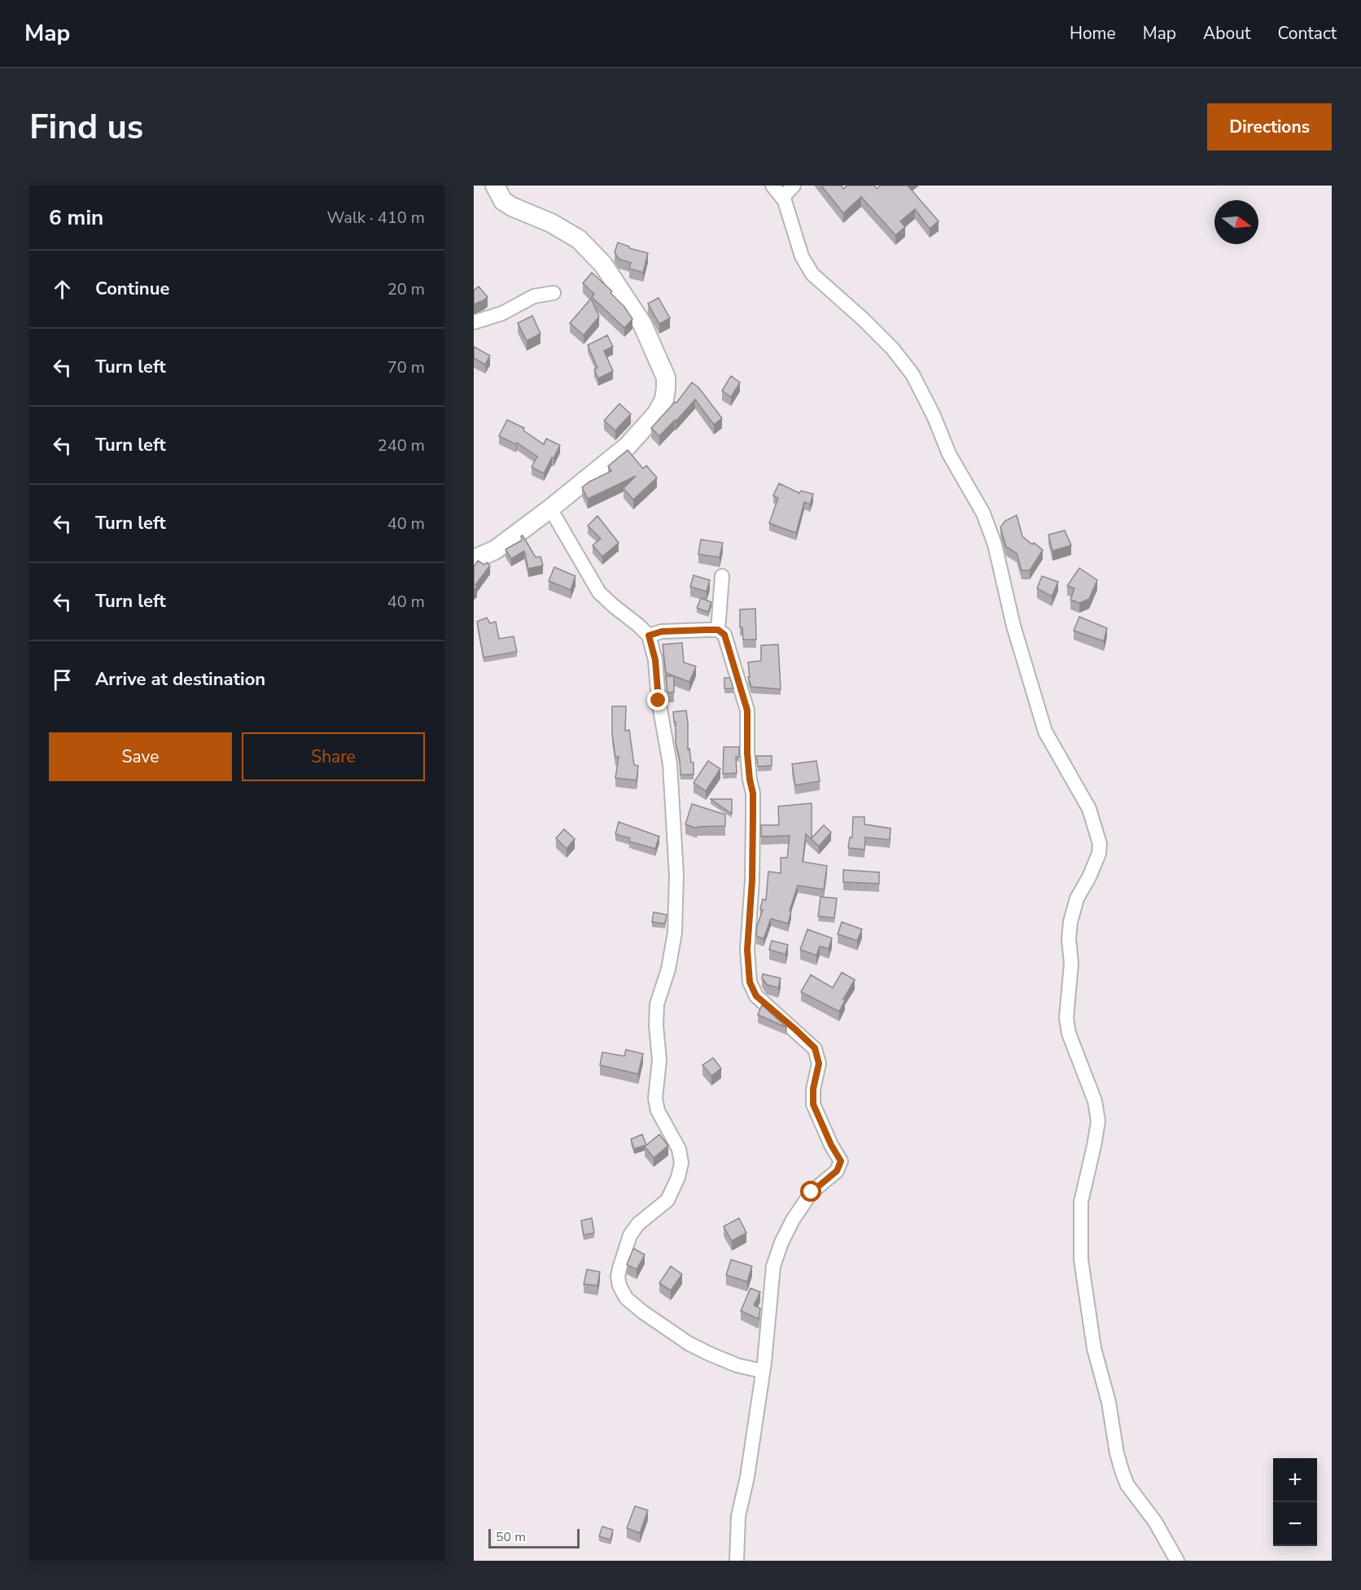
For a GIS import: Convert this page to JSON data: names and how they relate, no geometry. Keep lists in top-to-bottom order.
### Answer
{
  "scale_bar": "50 m",
  "north": "right",
  "page": {
    "header": "Map",
    "nav": [
      "Home",
      "Map",
      "About",
      "Contact"
    ],
    "buttons": [
      "Directions",
      ["Save", "Share"]
    ],
    "title": "Find us",
    "heading": ["6 min", "Walk · 410 m"],
    "list": [
      ["Continue", "20 m"],
      ["Turn left", "70 m"],
      ["Turn left", "240 m"],
      ["Turn left", "40 m"],
      ["Turn left", "40 m"],
      "Arrive at destination"
    ],
    "map_buttons": ["+", "−"],
    "scale": "50 m"
  }
}
